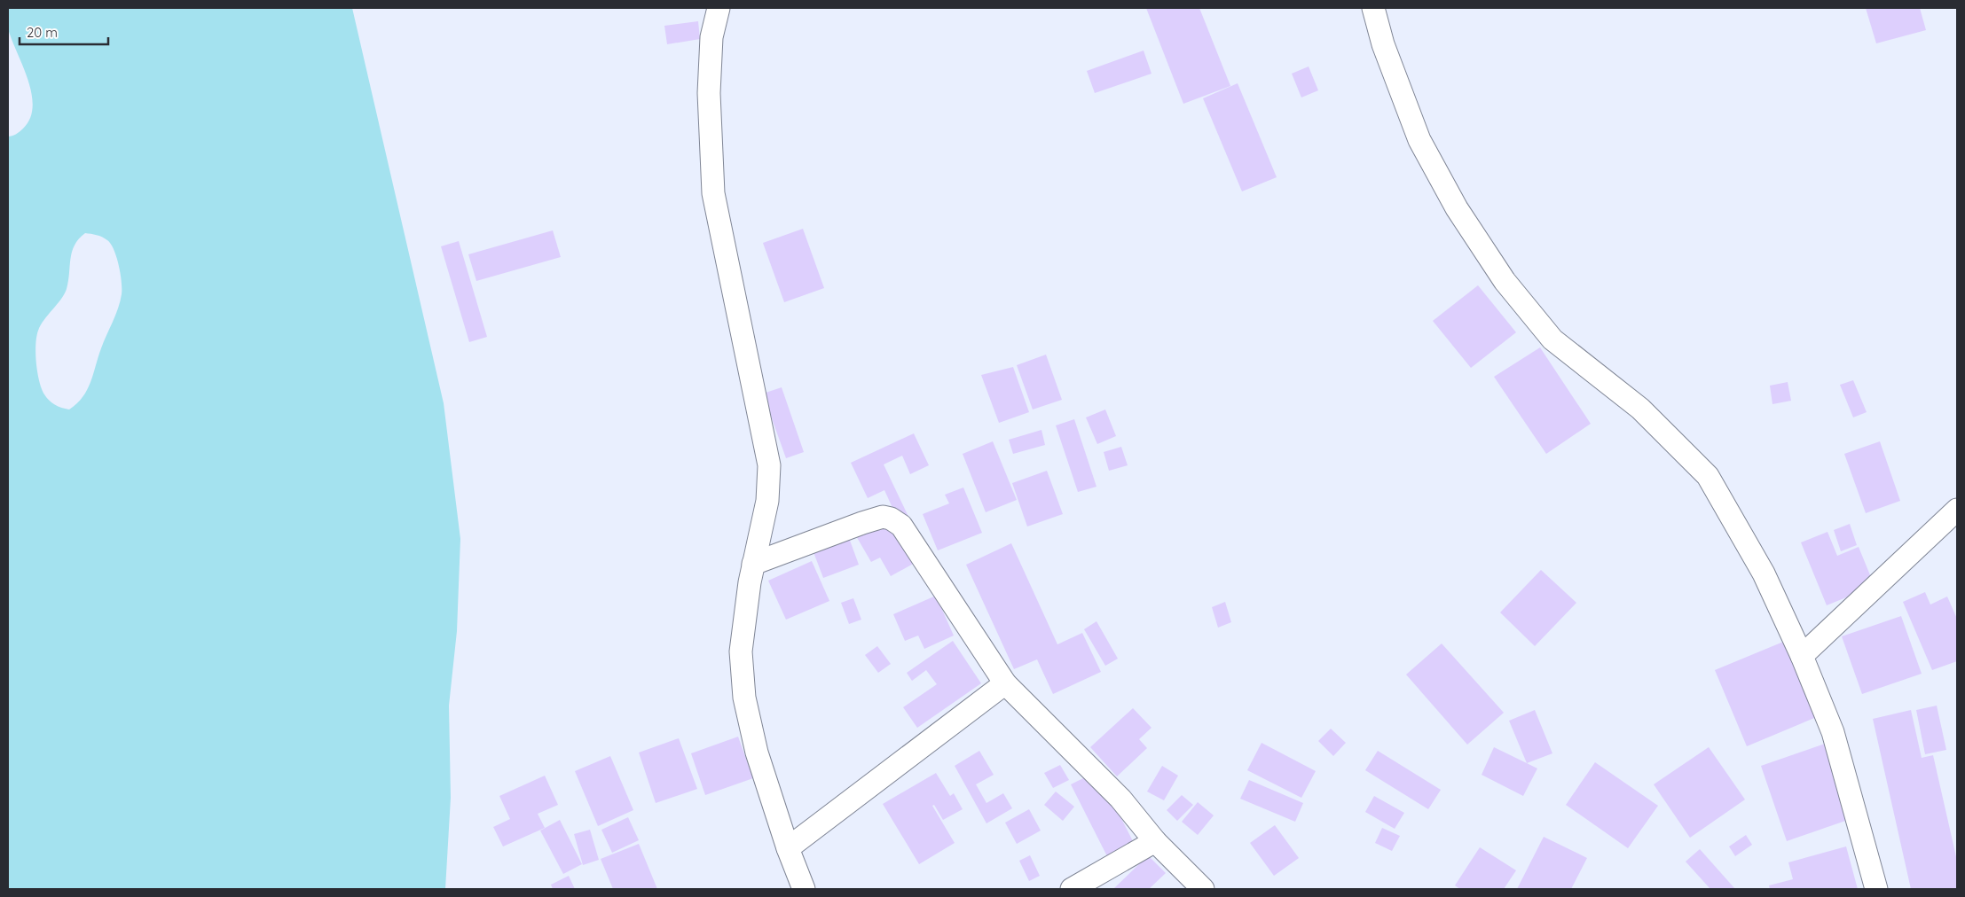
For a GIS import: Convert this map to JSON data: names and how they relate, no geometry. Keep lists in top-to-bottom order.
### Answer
{
  "scale_bar": "20 m"
}
